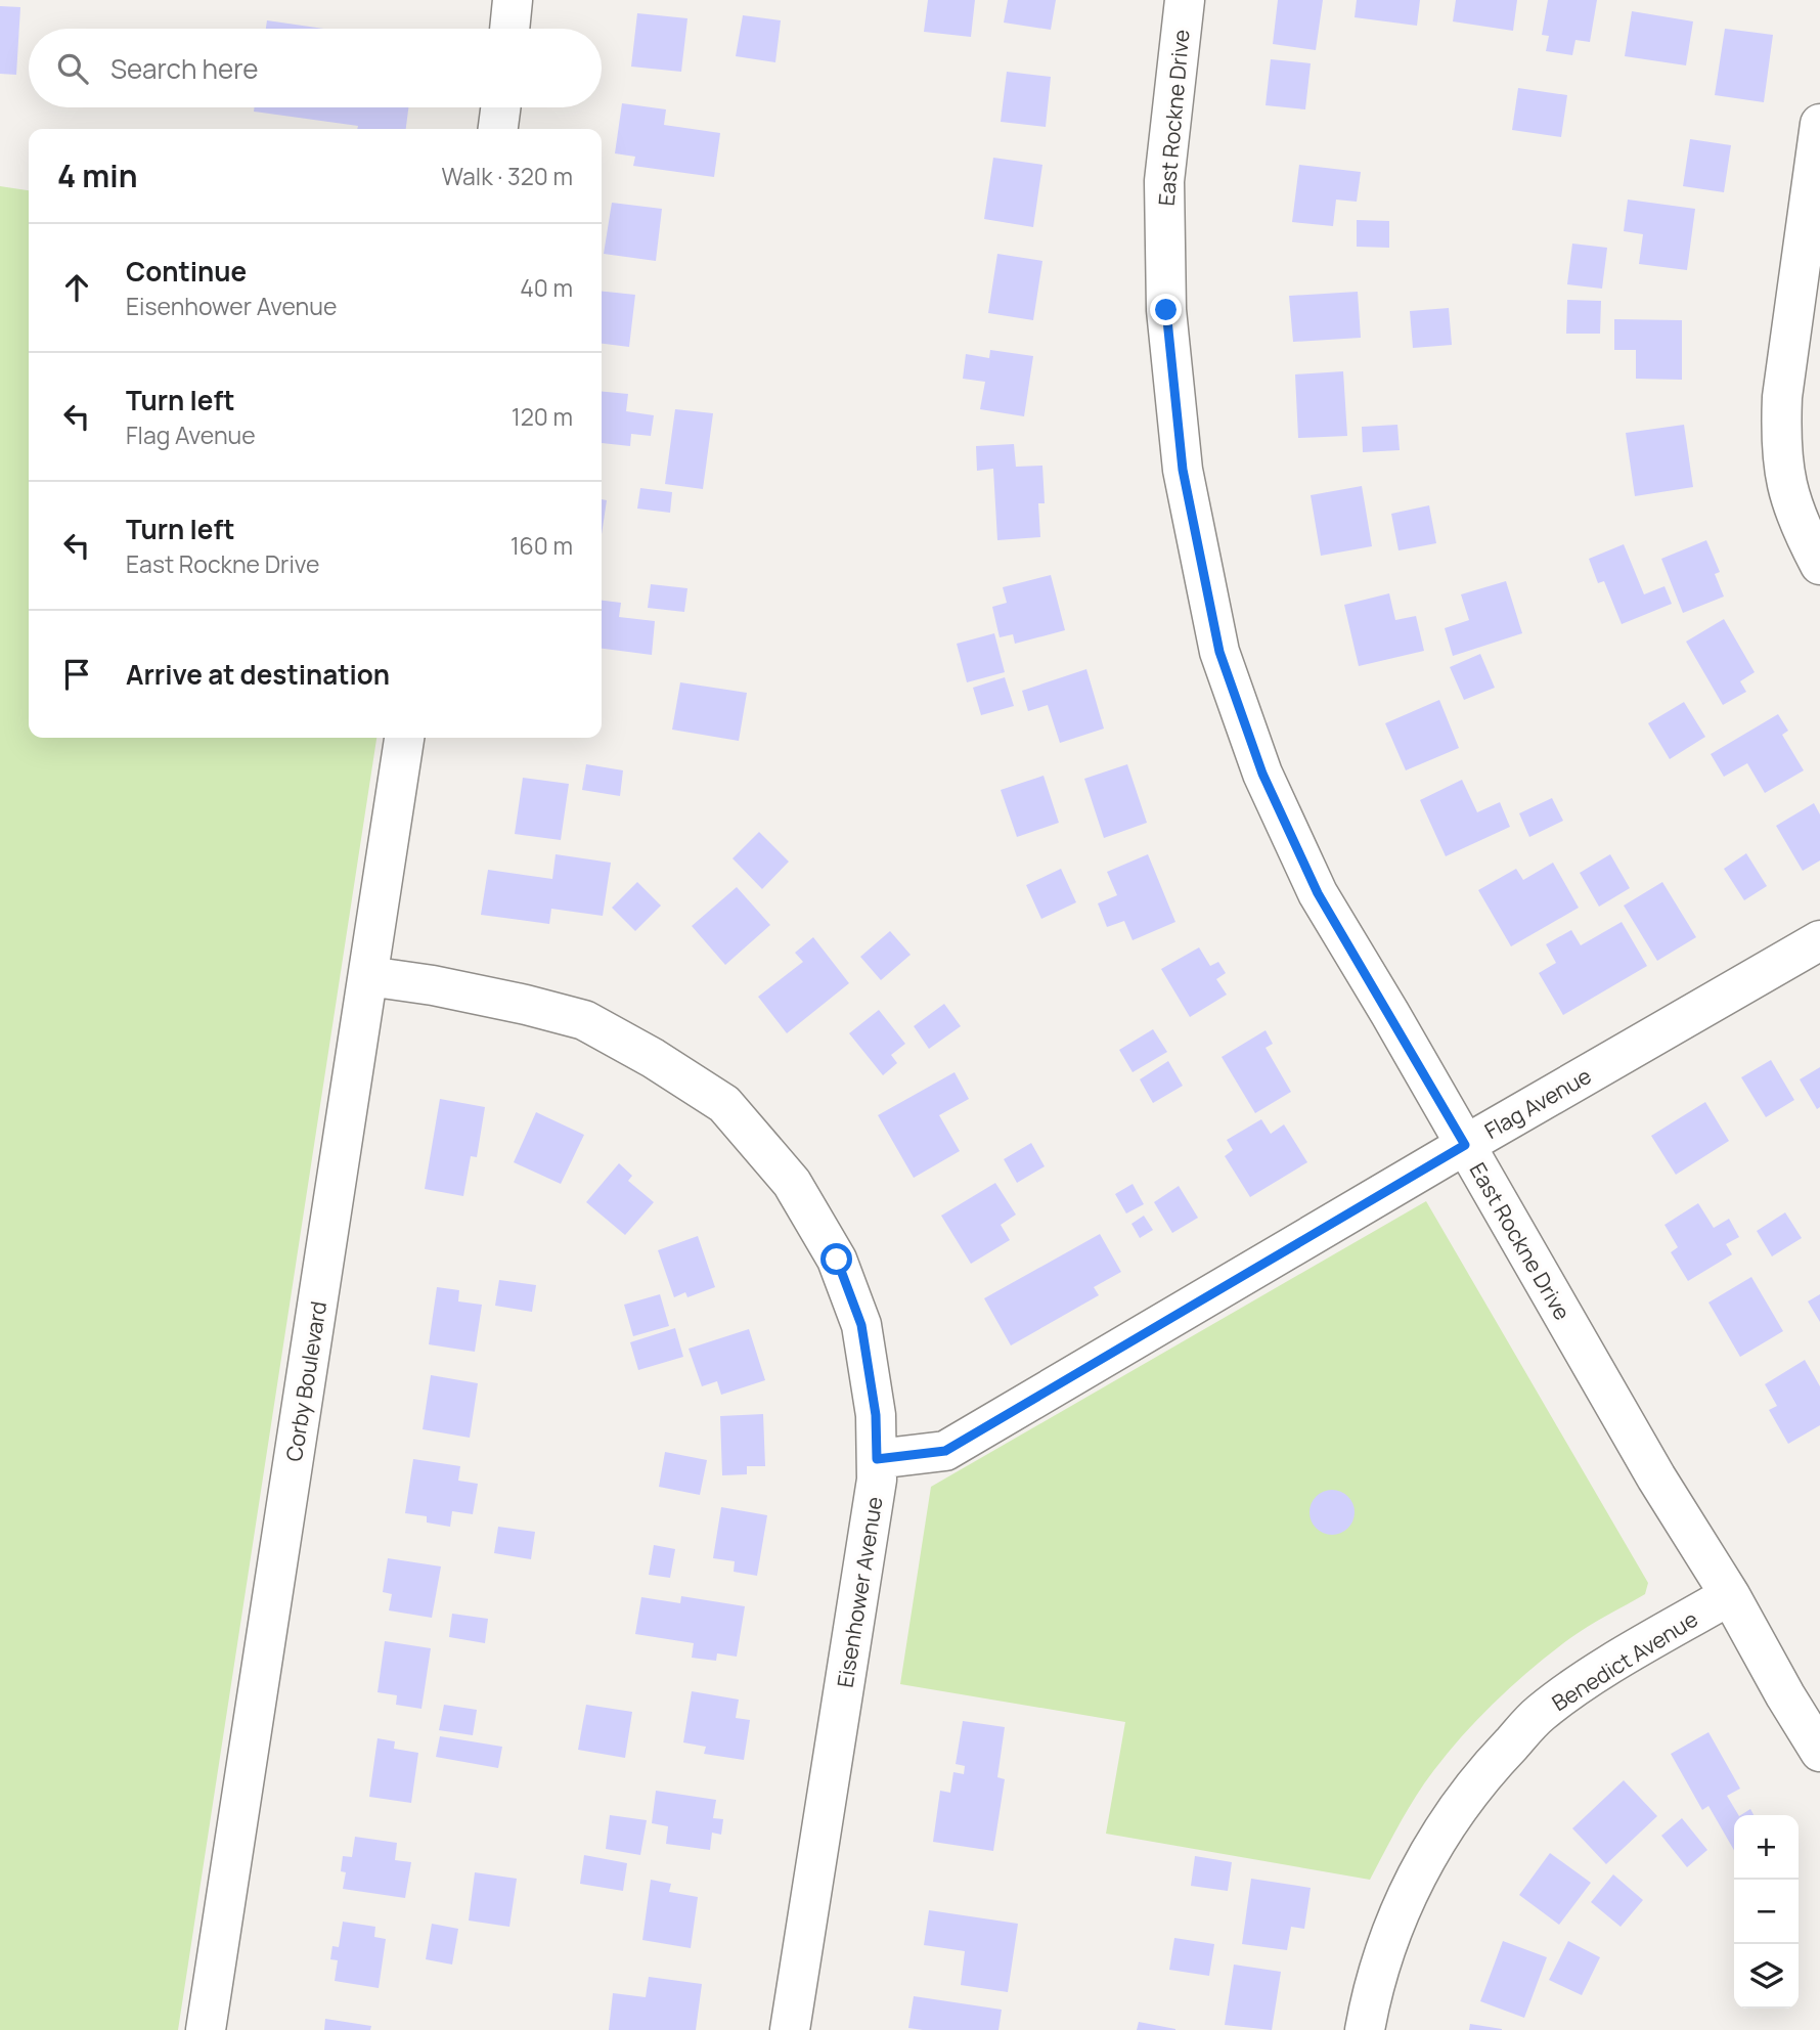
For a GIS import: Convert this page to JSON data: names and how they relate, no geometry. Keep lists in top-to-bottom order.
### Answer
{
  "streets": {
    "street": [
      "East Rockne Drive",
      "Flag Avenue",
      "Corby Boulevard",
      "Eisenhower Avenue",
      "Benedict Avenue"
    ]
  },
  "crossings": [
    ["East Rockne Drive", "Flag Avenue"],
    ["East Rockne Drive", "Benedict Avenue"],
    ["Flag Avenue", "Eisenhower Avenue"],
    ["Corby Boulevard", "Eisenhower Avenue"]
  ],
  "page": {
    "search": "Search here",
    "heading": ["4 min", "Walk · 320 m"],
    "list": [
      ["Continue", "Eisenhower Avenue", "40 m"],
      ["Turn left", "Flag Avenue", "120 m"],
      ["Turn left", "East Rockne Drive", "160 m"],
      "Arrive at destination"
    ],
    "map_buttons": ["+", "−"]
  }
}
